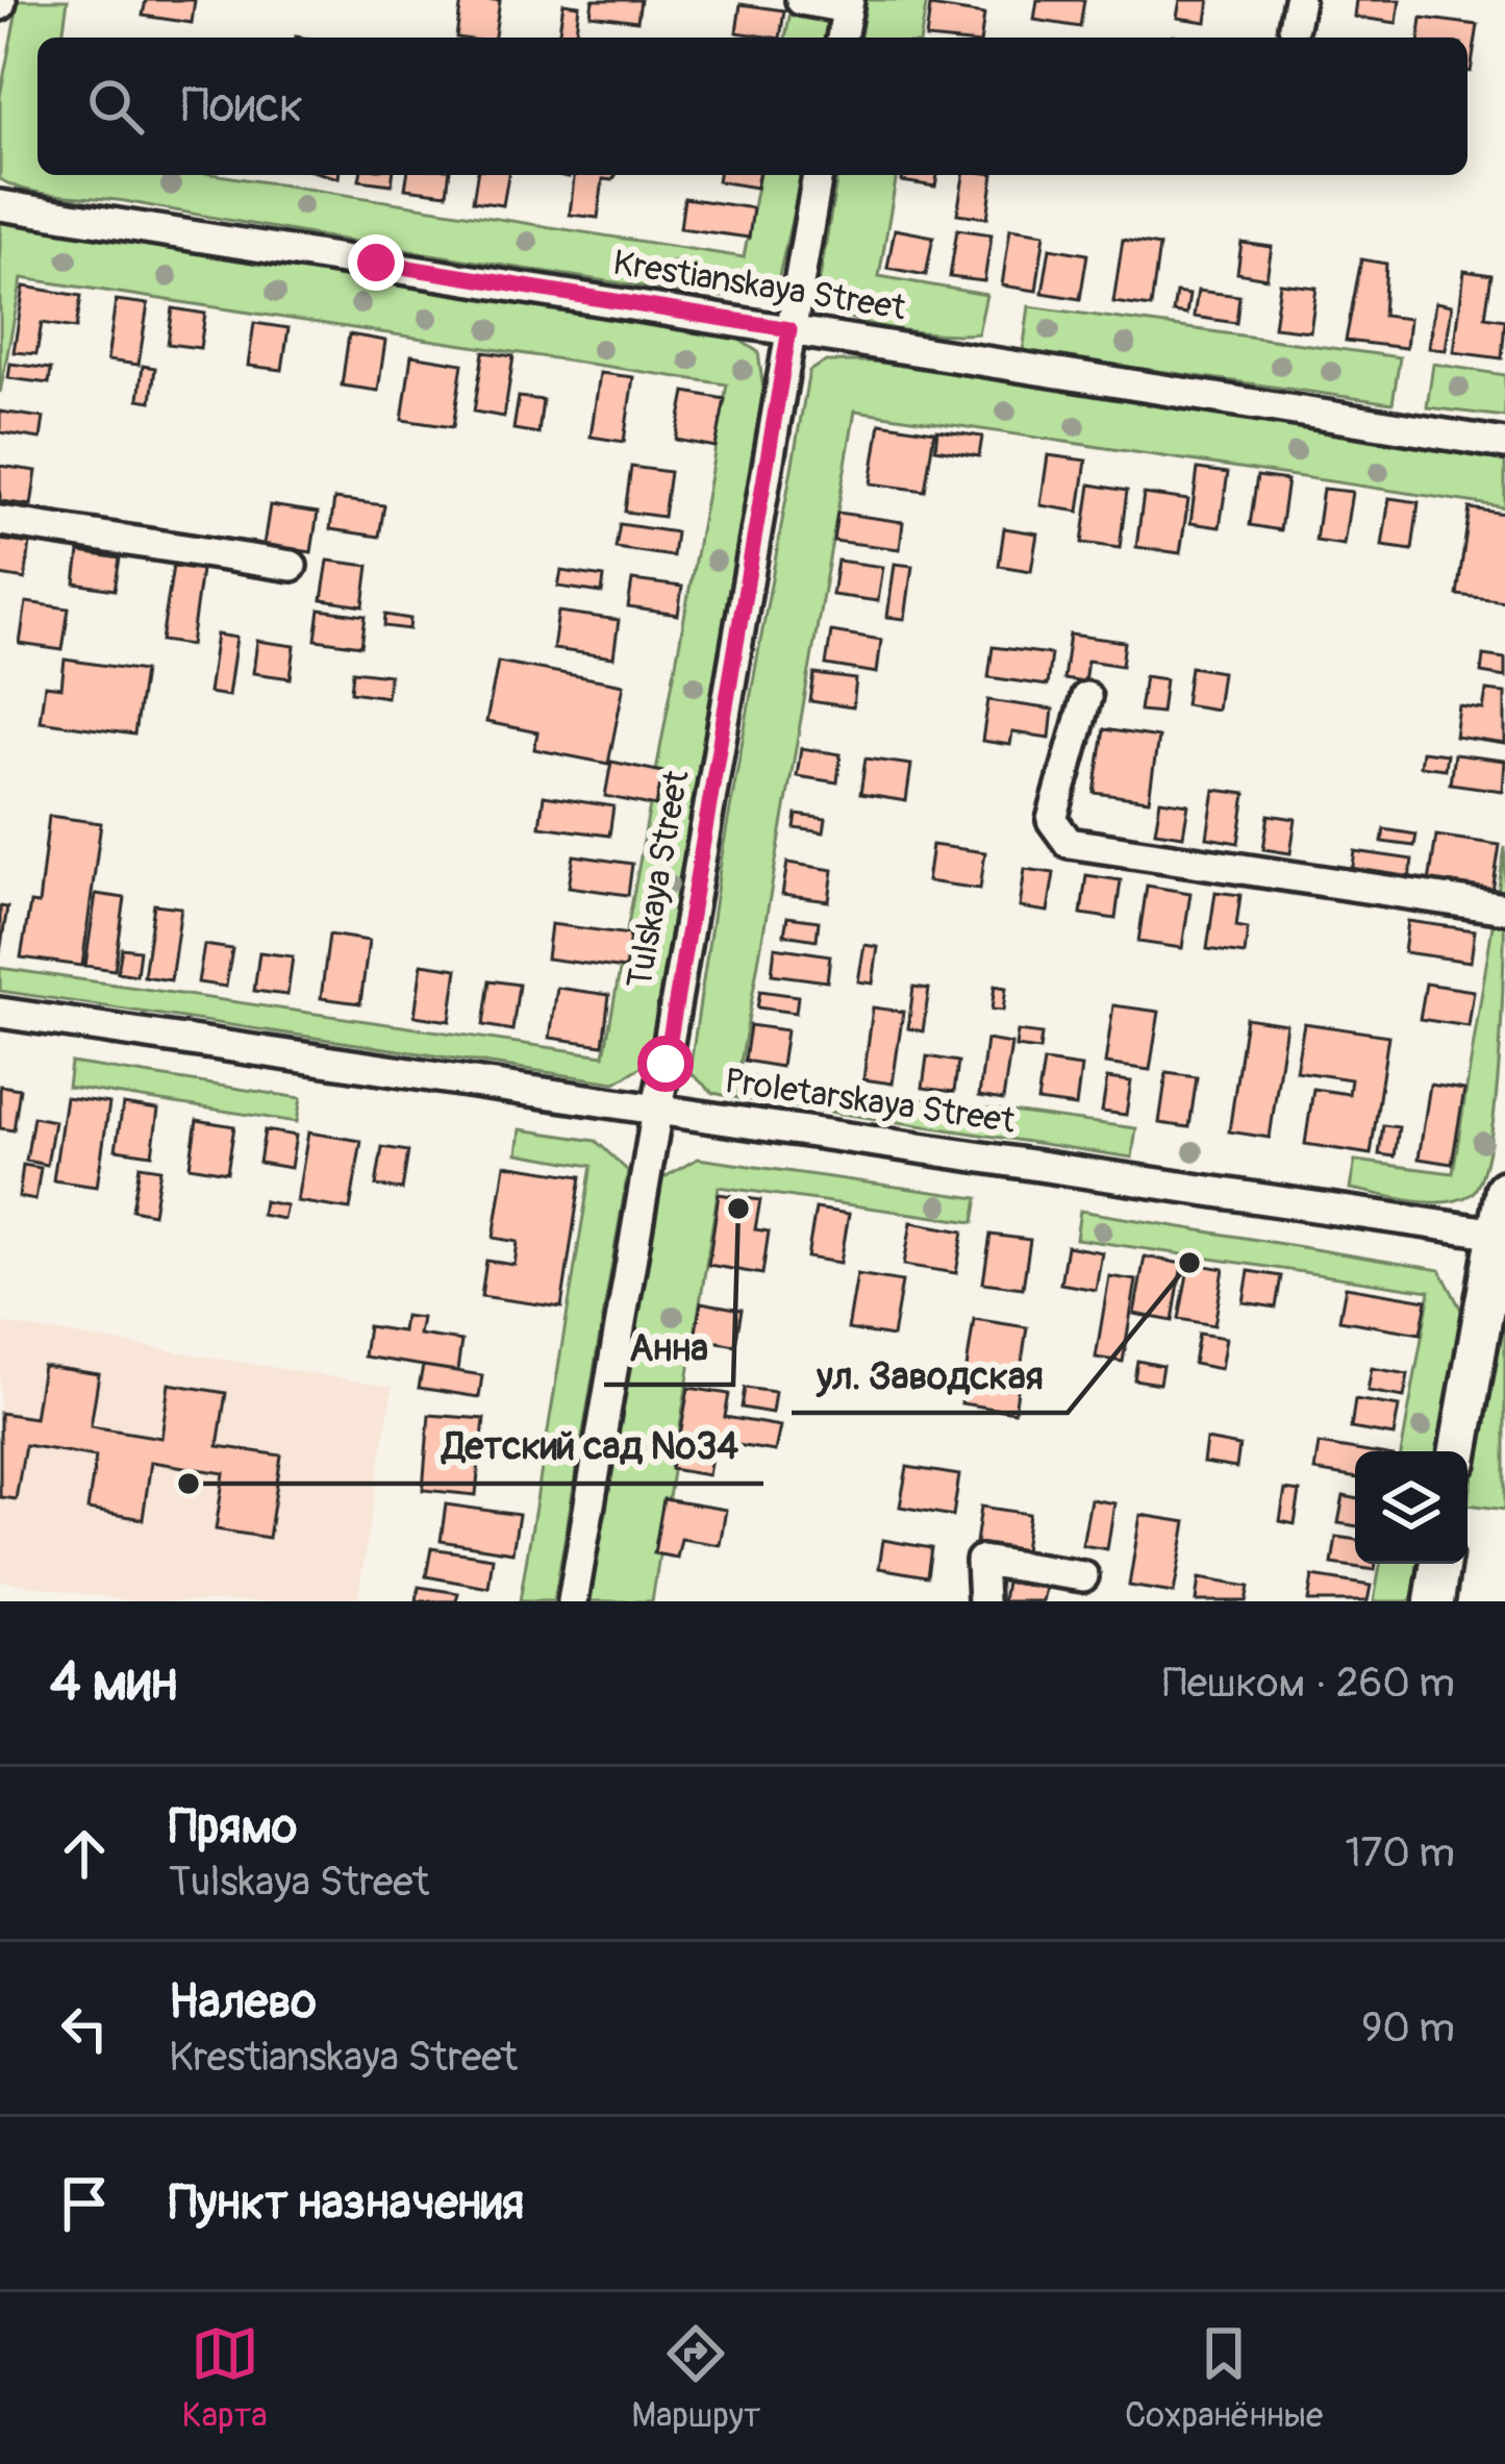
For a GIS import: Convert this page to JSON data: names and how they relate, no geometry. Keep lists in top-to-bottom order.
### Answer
{
  "streets": {
    "street": ["Krestianskaya Street", "Tulskaya Street", "Proletarskaya Street"]
  },
  "crossings": [
    ["Krestianskaya Street", "Tulskaya Street"],
    ["Tulskaya Street", "Proletarskaya Street"]
  ],
  "places": ["Анна", "ул. Заводская", "Детский сад №34"],
  "page": {
    "search": "Поиск",
    "heading": ["4 мин", "Пешком · 260 m"],
    "list": [
      ["Прямо", "Tulskaya Street", "170 m"],
      ["Налево", "Krestianskaya Street", "90 m"],
      "Пункт назначения"
    ],
    "nav": ["Карта", "Маршрут", "Сохранённые"]
  }
}
